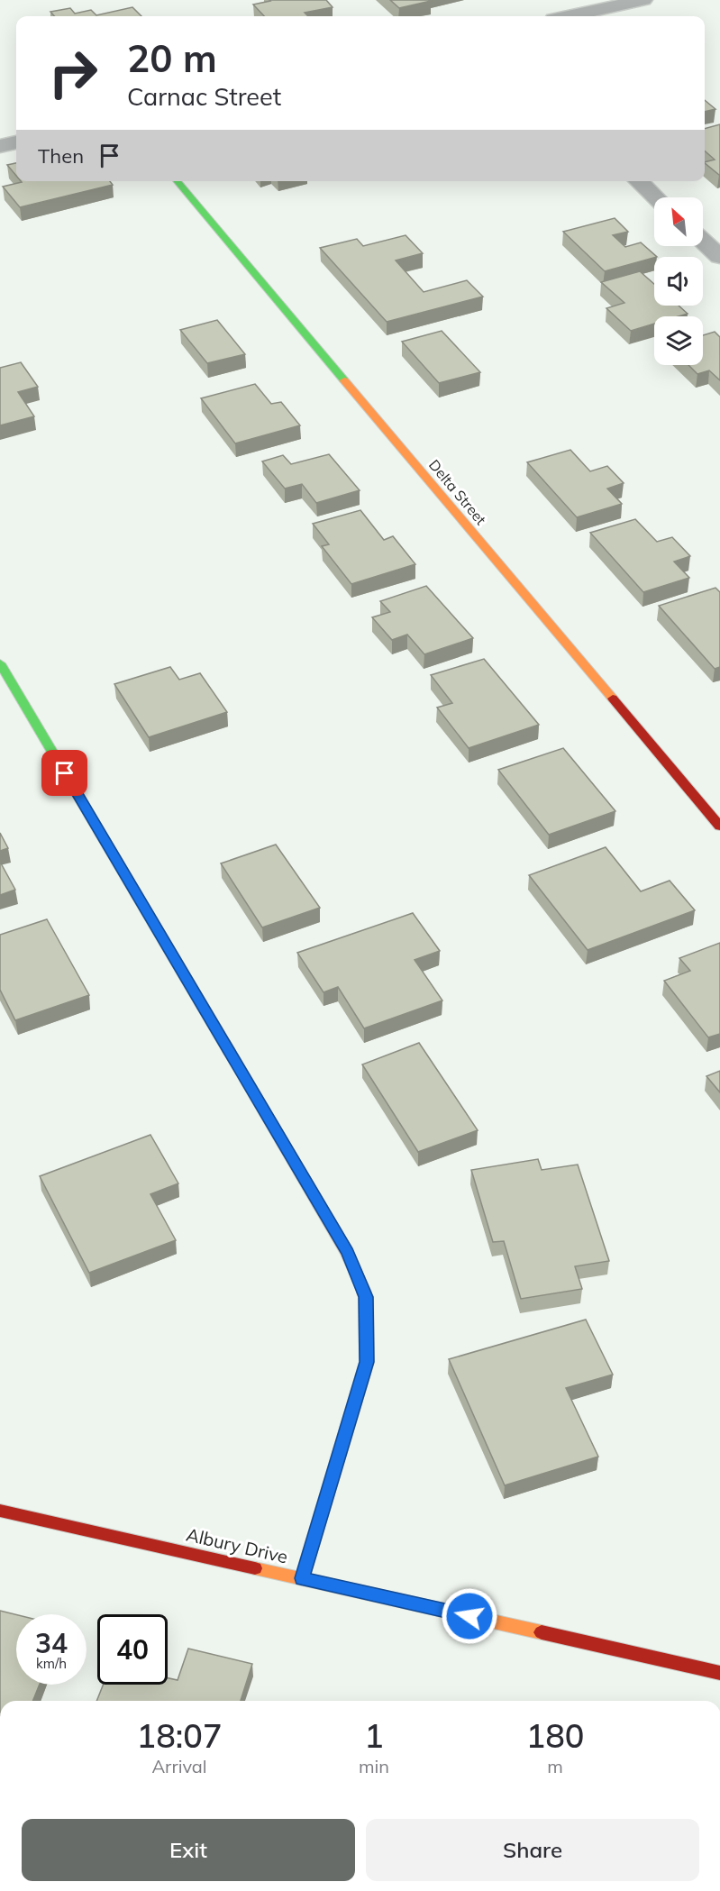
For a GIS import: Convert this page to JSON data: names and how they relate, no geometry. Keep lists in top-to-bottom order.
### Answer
{
  "streets": {
    "street": ["Delta Street", "Albury Drive"]
  },
  "north": "top left",
  "page": {
    "turn": ["20 m", "Carnac Street"],
    "then": "Then",
    "speed": "34 km/h",
    "limit": "40",
    "eta": [
      "18:07",
      "Arrival",
      "1",
      "min",
      "180",
      "m"
    ],
    "buttons": ["Exit", "Share"]
  }
}
